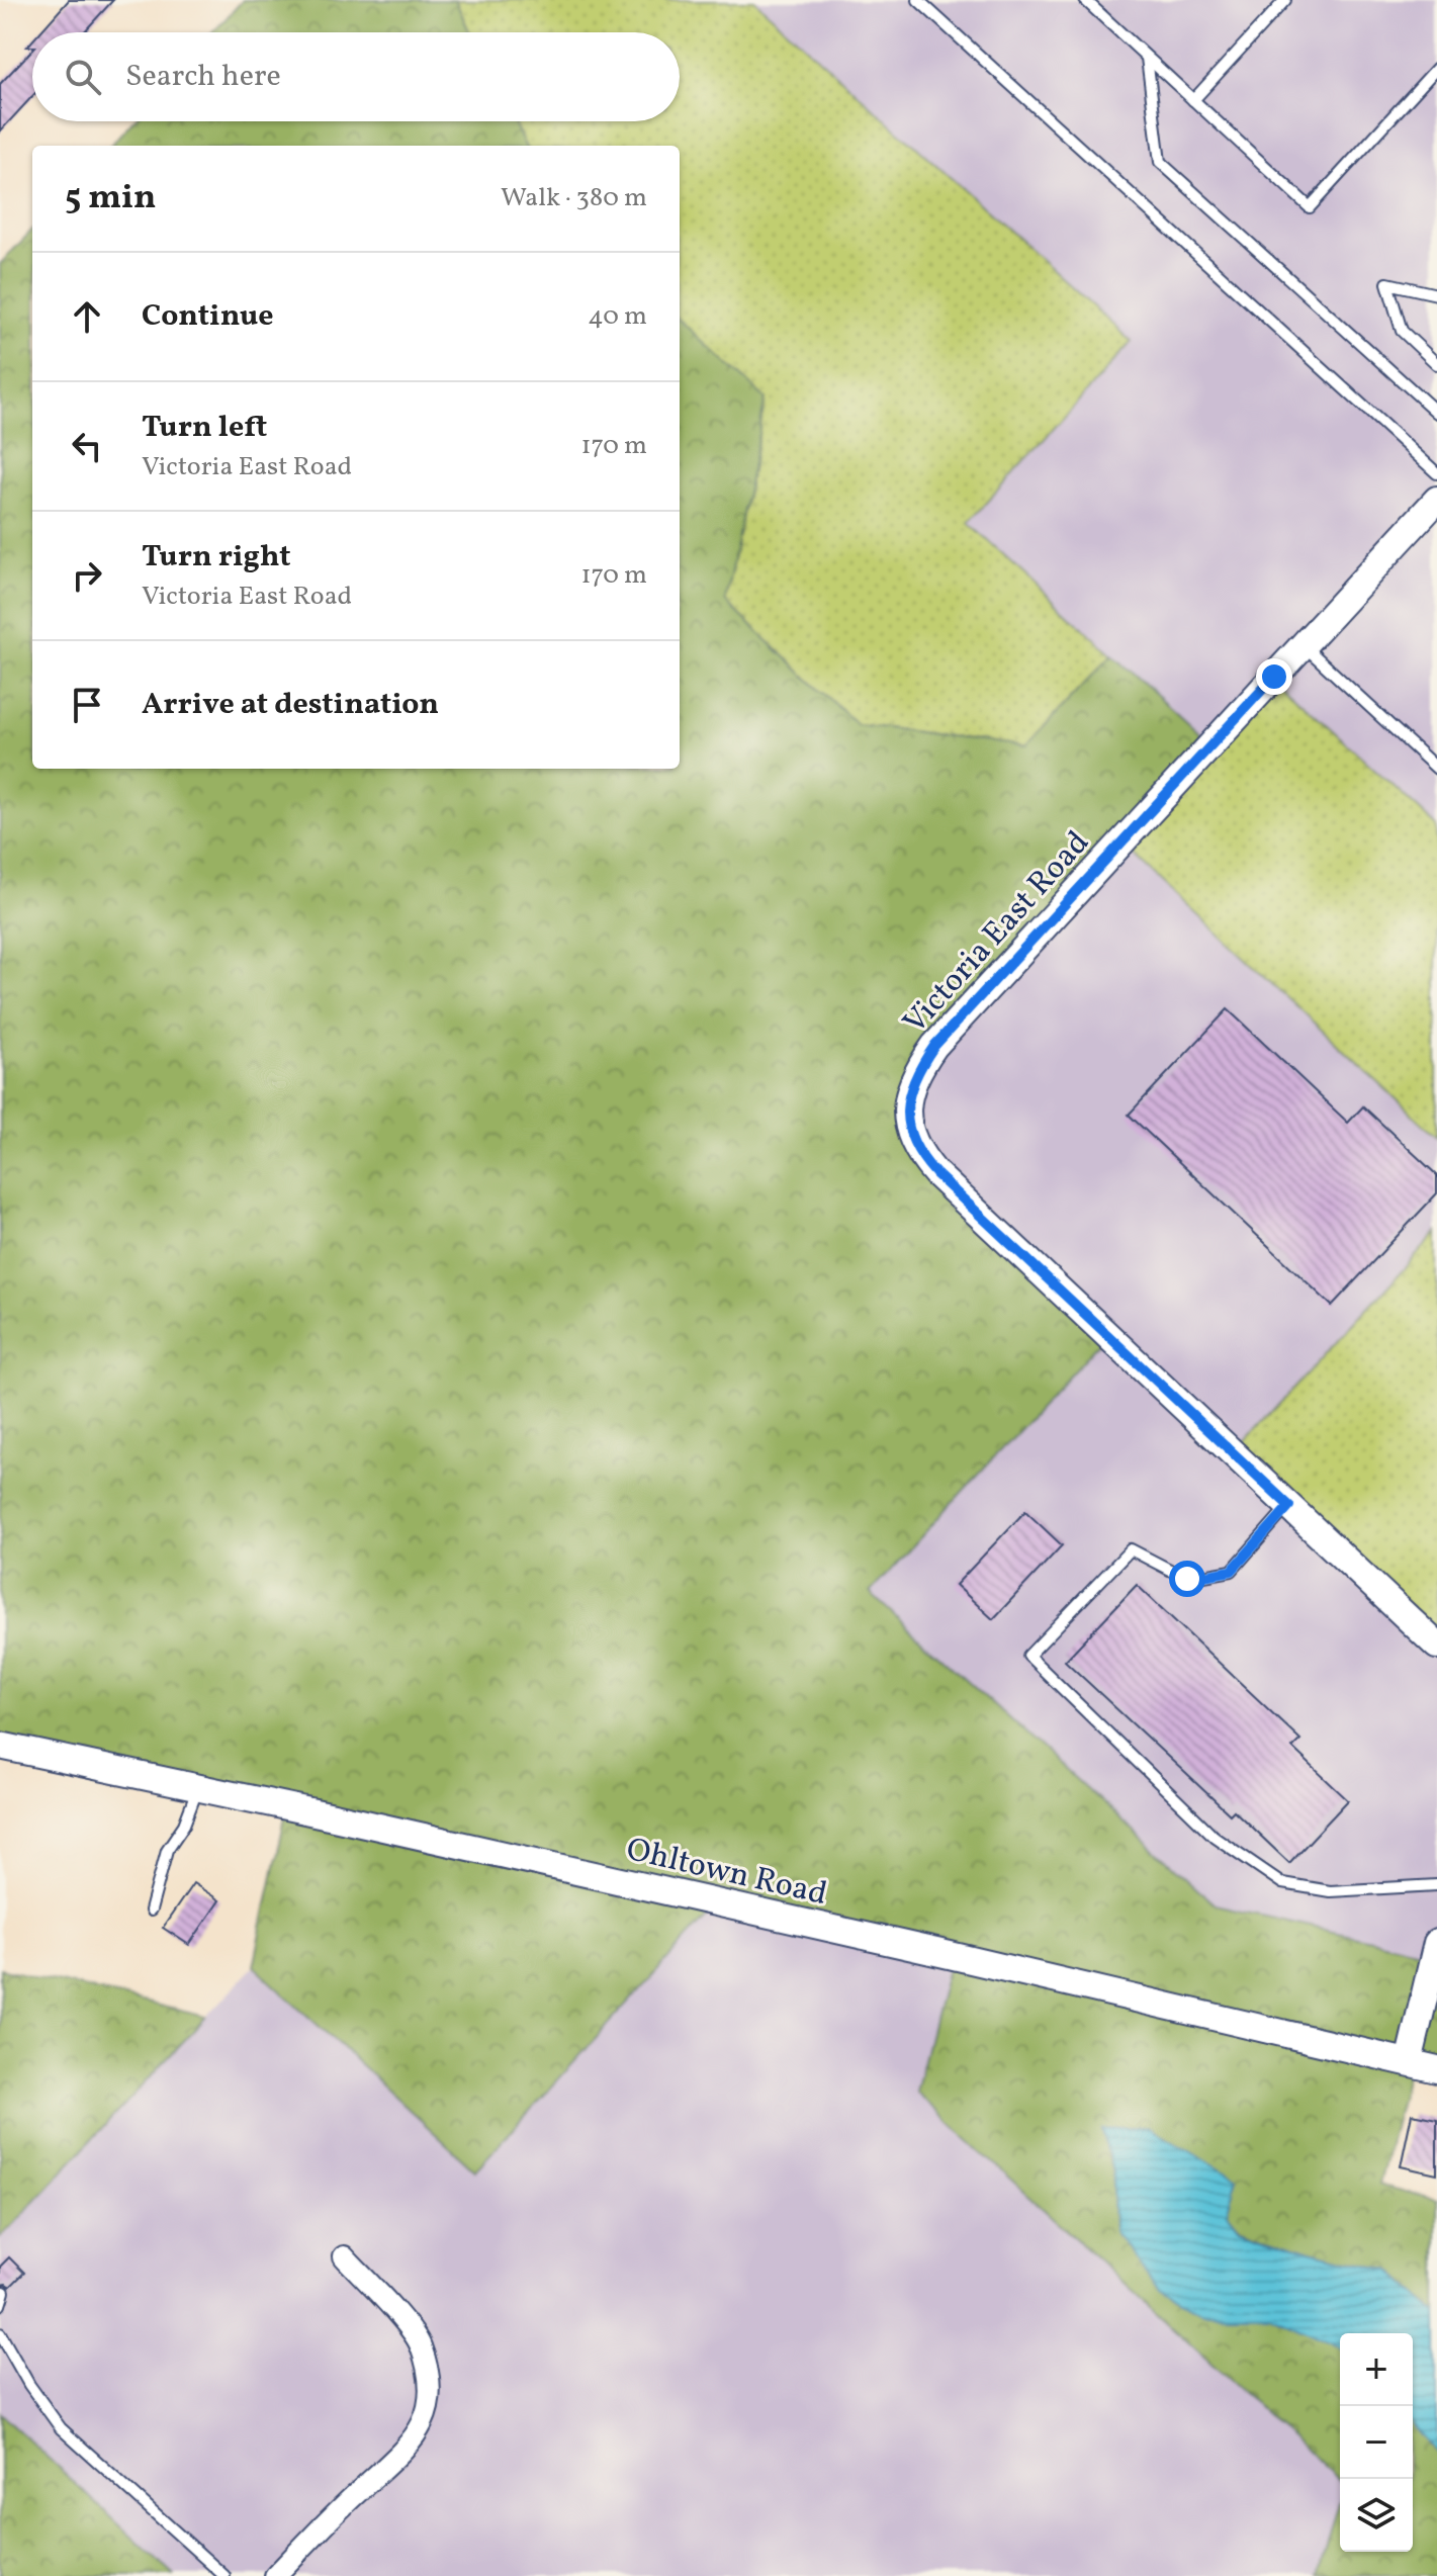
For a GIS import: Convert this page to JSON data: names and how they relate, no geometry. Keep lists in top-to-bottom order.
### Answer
{
  "streets": {
    "street": ["Victoria East Road", "Ohltown Road"]
  },
  "page": {
    "search": "Search here",
    "heading": ["5 min", "Walk · 380 m"],
    "list": [
      ["Continue", "40 m"],
      ["Turn left", "Victoria East Road", "170 m"],
      ["Turn right", "Victoria East Road", "170 m"],
      "Arrive at destination"
    ],
    "map_buttons": ["+", "−"]
  }
}
